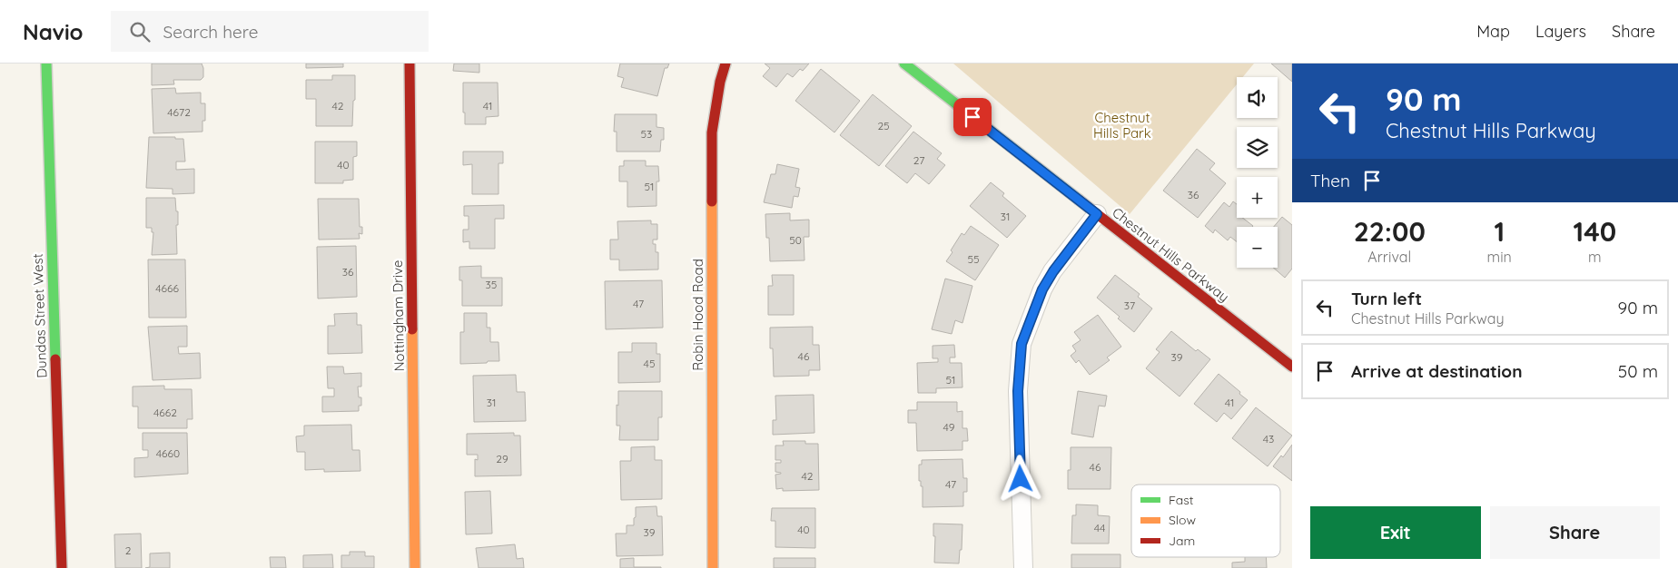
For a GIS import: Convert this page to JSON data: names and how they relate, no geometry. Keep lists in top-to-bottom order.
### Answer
{
  "streets": {
    "street": [
      "Chestnut Hills Parkway",
      "Robin Hood Road",
      "Dundas Street West",
      "Nottingham Drive"
    ]
  },
  "parks": ["Chestnut Hills Park"],
  "house_numbers": [
    "42",
    "41",
    "4672",
    "25",
    "53",
    "27",
    "40",
    "51",
    "36",
    "31",
    "50",
    "55",
    "36",
    "35",
    "4666",
    "47",
    "37",
    "46",
    "39",
    "45",
    "51",
    "31",
    "41",
    "4662",
    "49",
    "43",
    "4660",
    "29",
    "46",
    "42",
    "47",
    "44",
    "40",
    "39",
    "2"
  ],
  "legend": ["Fast", "Slow", "Jam"],
  "page": {
    "header": "Navio",
    "search": "Search here",
    "nav": ["Map", "Layers", "Share"],
    "turn": ["90 m", "Chestnut Hills Parkway"],
    "map_buttons": ["+", "−"],
    "then": "Then",
    "eta": [
      "22:00",
      "Arrival",
      "1",
      "min",
      "140",
      "m"
    ],
    "list": [
      {
        "name": "Turn left",
        "note": "Chestnut Hills Parkway",
        "value": "90 m"
      },
      {
        "name": "Arrive at destination",
        "value": "50 m"
      }
    ],
    "buttons": ["Exit", "Share"]
  }
}
